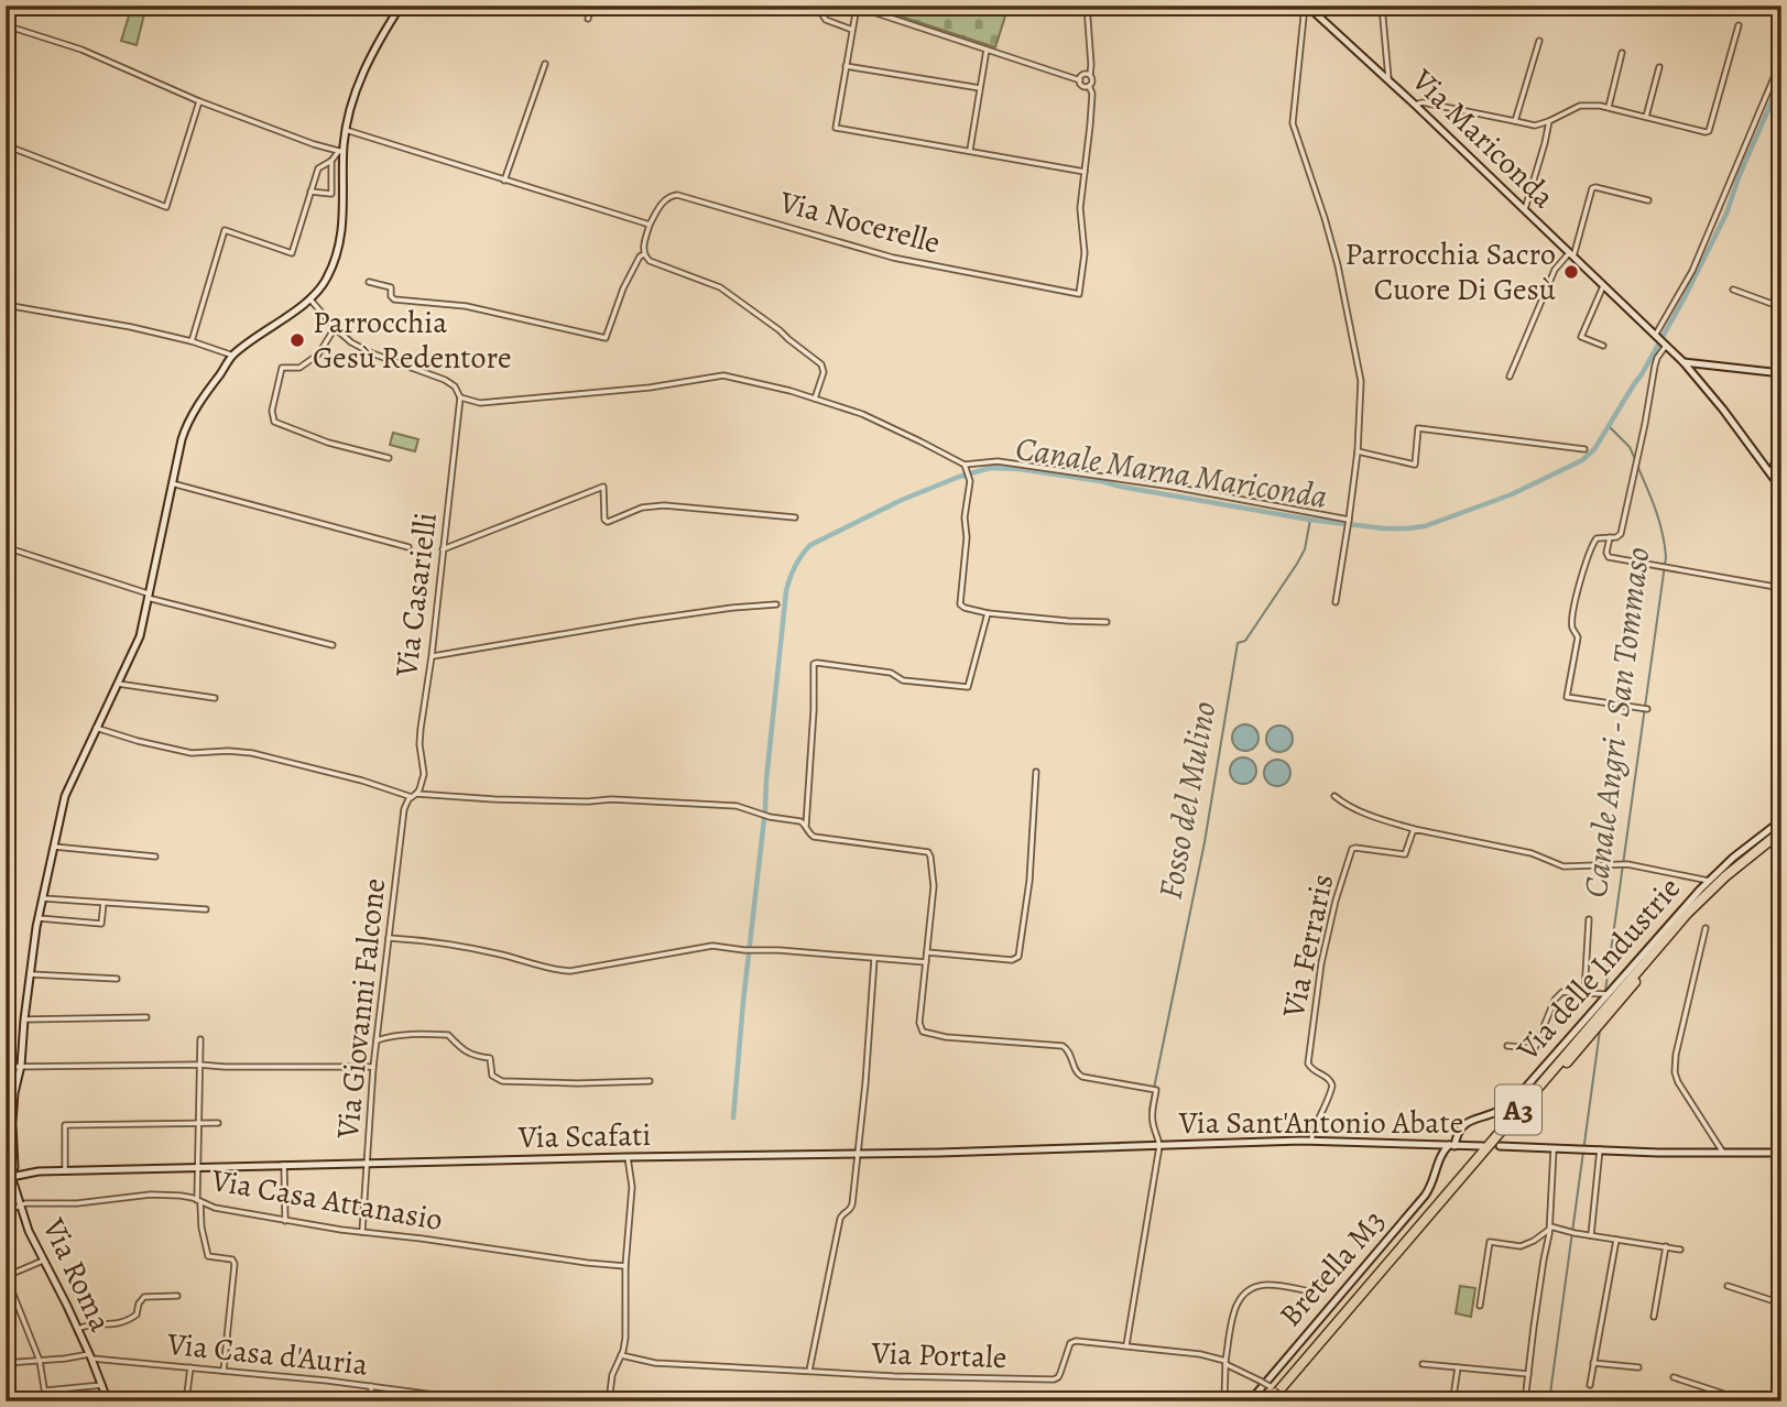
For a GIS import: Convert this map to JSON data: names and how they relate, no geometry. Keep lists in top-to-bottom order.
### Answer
{
  "streets": {
    "highway": ["A3"],
    "street": [
      "Via Mariconda",
      "Via Nocerelle",
      "Via Casarielli",
      "Via Ferraris",
      "Via delle Industrie",
      "Via Giovanni Falcone",
      "Via Sant'Antonio Abate",
      "Via Scafati",
      "Via Casa Attanasio",
      "Bretella M3",
      "Via Roma",
      "Via Casa d'Auria",
      "Via Portale"
    ]
  },
  "crossings": [
    ["Via Casarielli", "Via Giovanni Falcone"],
    ["Via Ferraris", "Via Sant'Antonio Abate"],
    ["Via delle Industrie", "Via Sant'Antonio Abate"],
    ["Via delle Industrie", "Bretella M3"],
    ["Via Giovanni Falcone", "Via Scafati"],
    ["Via Giovanni Falcone", "Via Casa Attanasio"],
    ["A3", "Via Portale"],
    ["Via Sant'Antonio Abate", "Via Scafati"],
    ["Via Sant'Antonio Abate", "Bretella M3"],
    ["Via Scafati", "Via Roma"],
    ["Via Casa Attanasio", "Via Roma"],
    ["Via Roma", "Via Casa d'Auria"]
  ],
  "water": ["Canale Marna Mariconda", "Canale Angri - San Tommaso", "Fosso del Mulino"],
  "places": ["Parrocchia Sacro Cuore Di Gesù", "Parrocchia Gesù Redentore"]
}
